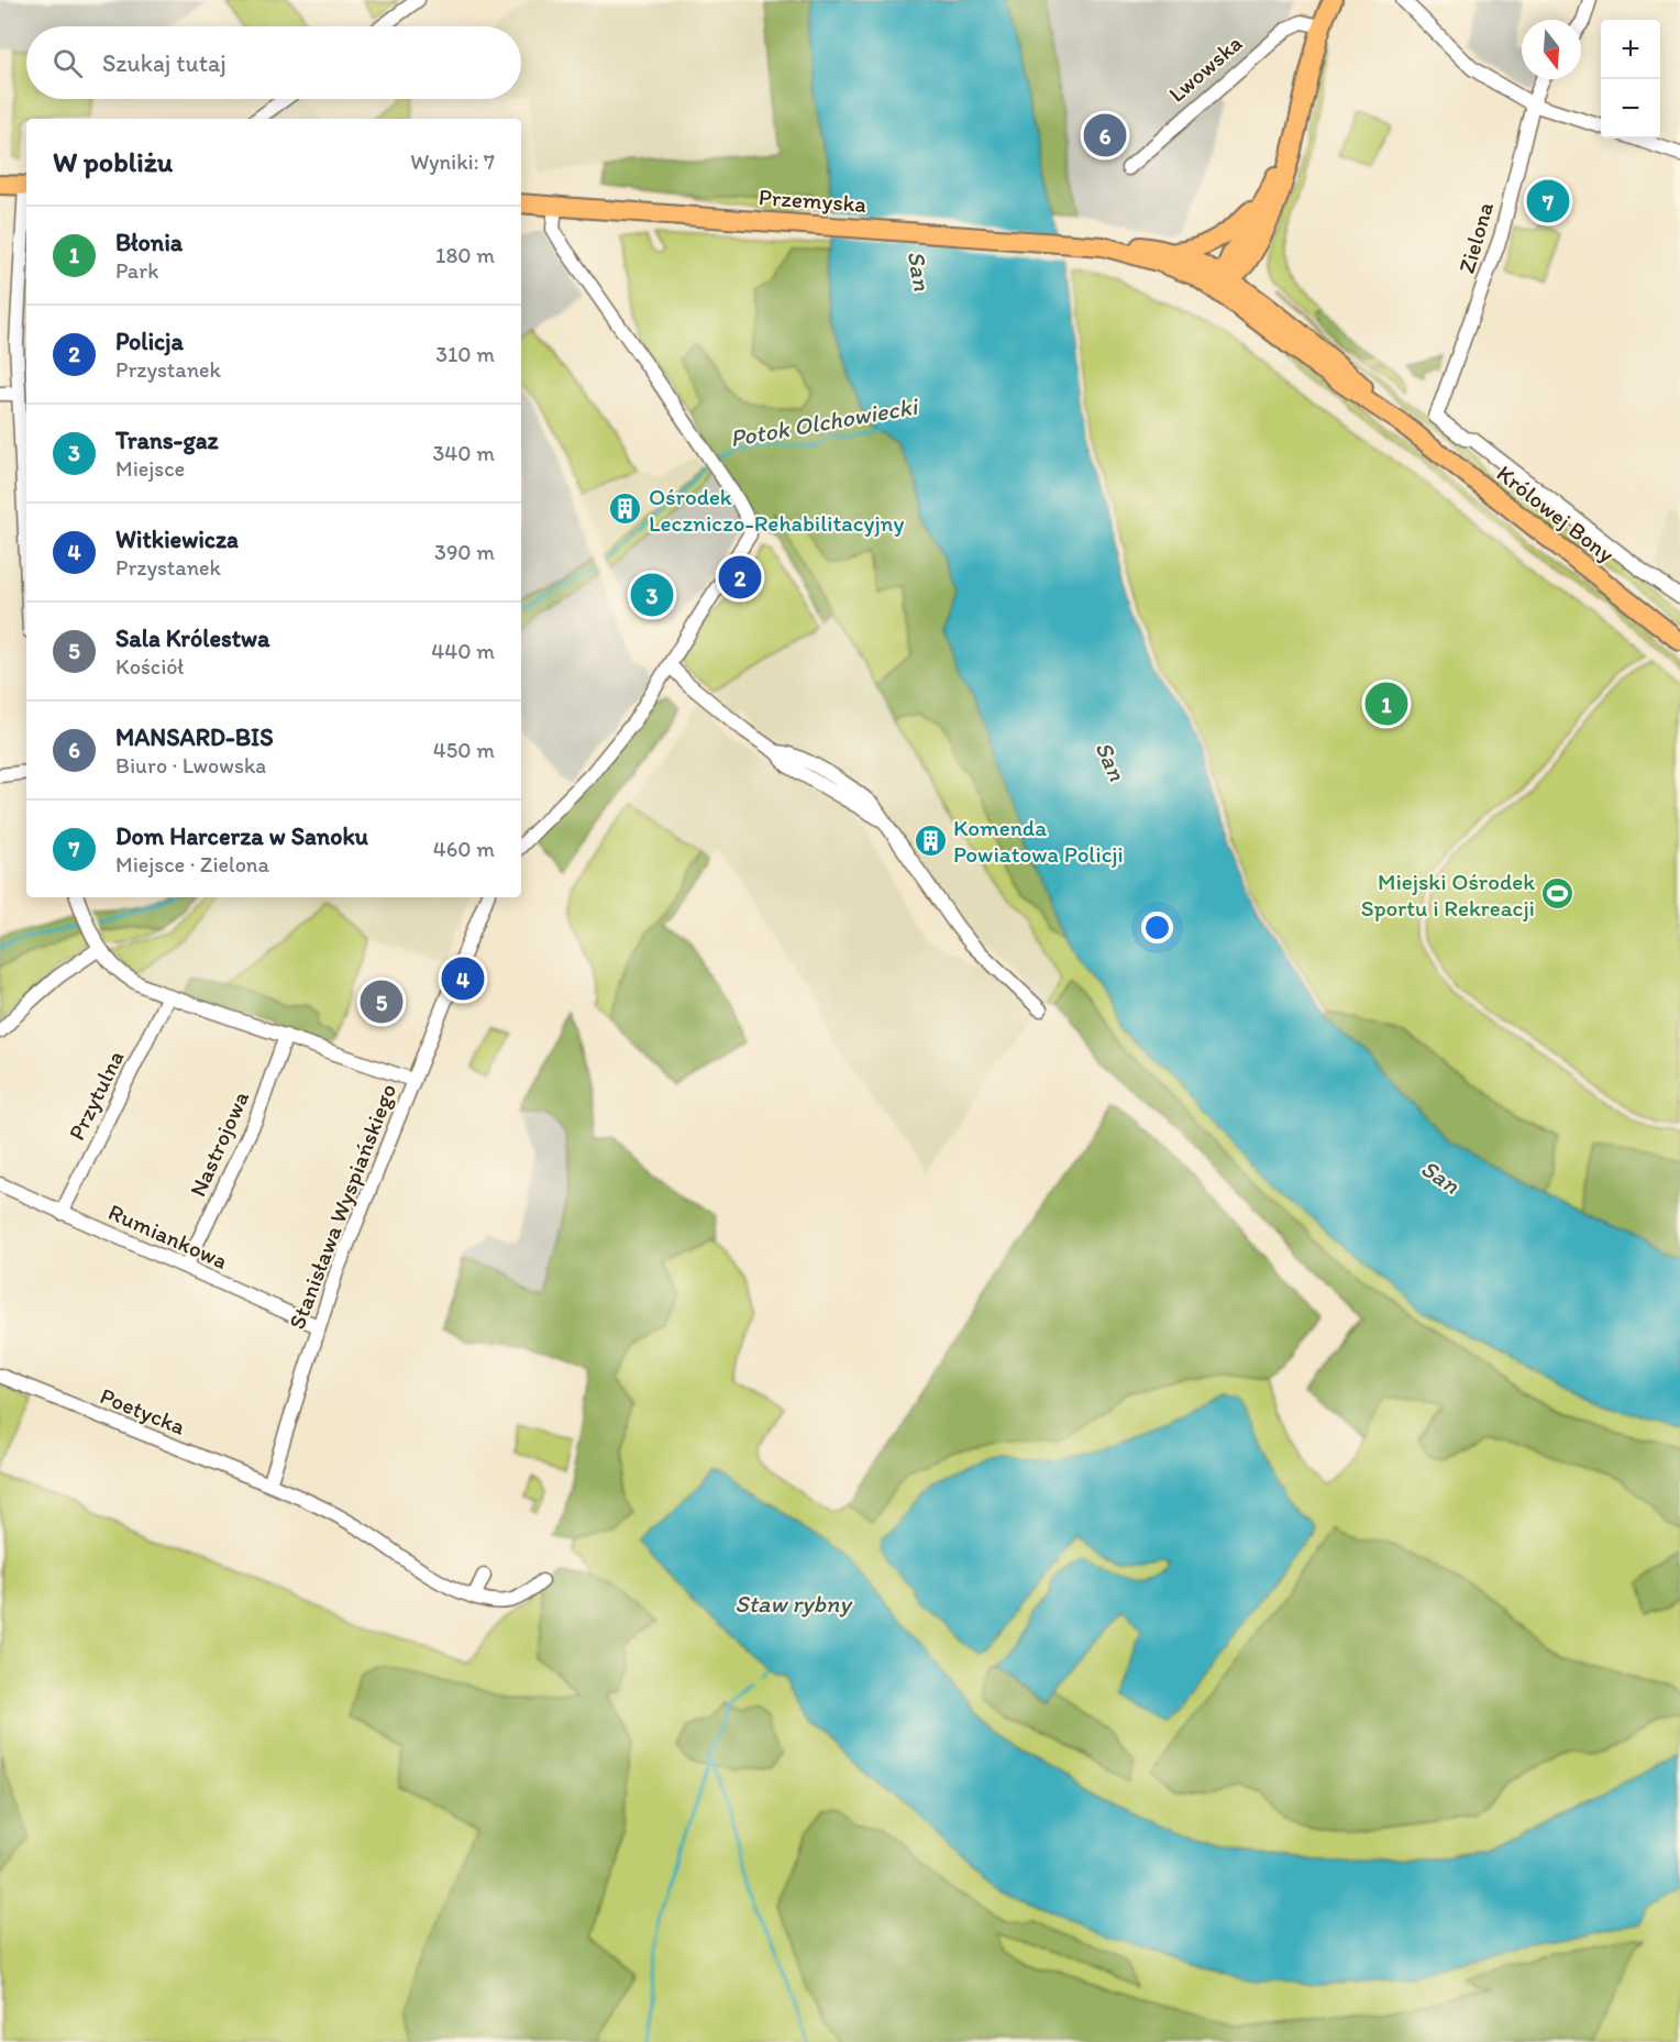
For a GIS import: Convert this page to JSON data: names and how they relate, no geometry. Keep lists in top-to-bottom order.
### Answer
{
  "streets": {
    "main road": ["Przemyska", "Królowej Bony"],
    "street": [
      "Lwowska",
      "Zielona",
      "Przytulna",
      "Nastrojowa",
      "Stanisława Wyspiańskiego",
      "Rumiankowa",
      "Poetycka"
    ]
  },
  "crossings": [
    ["Przemyska", "Królowej Bony"],
    ["Przytulna", "Stanisława Wyspiańskiego"],
    ["Przytulna", "Rumiankowa"],
    ["Nastrojowa", "Stanisława Wyspiańskiego"],
    ["Nastrojowa", "Rumiankowa"],
    ["Stanisława Wyspiańskiego", "Rumiankowa"],
    ["Stanisława Wyspiańskiego", "Poetycka"]
  ],
  "water": ["San", "Potok Olchowiecki", "Staw rybny"],
  "places": {
    "building": ["Ośrodek Leczniczo-Rehabilitacyjny", "Komenda Powiatowa Policji"],
    "sports": ["Miejski Ośrodek Sportu i Rekreacji"]
  },
  "north": "bottom",
  "page": {
    "map_buttons": ["+", "−"],
    "search": "Szukaj tutaj",
    "pins": [
      "6",
      "7",
      "2",
      "3",
      "1",
      "4",
      "5"
    ],
    "heading": ["W pobliżu", "Wyniki: 7"],
    "list": [
      {
        "mark": "1",
        "name": "Błonia",
        "note": "Park",
        "value": "180 m"
      },
      {
        "mark": "2",
        "name": "Policja",
        "note": "Przystanek",
        "value": "310 m"
      },
      {
        "mark": "3",
        "name": "Trans-gaz",
        "note": "Miejsce",
        "value": "340 m"
      },
      {
        "mark": "4",
        "name": "Witkiewicza",
        "note": "Przystanek",
        "value": "390 m"
      },
      {
        "mark": "5",
        "name": "Sala Królestwa",
        "note": "Kościół",
        "value": "440 m"
      },
      {
        "mark": "6",
        "name": "MANSARD-BIS",
        "note": "Biuro · Lwowska",
        "value": "450 m"
      },
      {
        "mark": "7",
        "name": "Dom Harcerza w Sanoku",
        "note": "Miejsce · Zielona",
        "value": "460 m"
      }
    ]
  }
}
